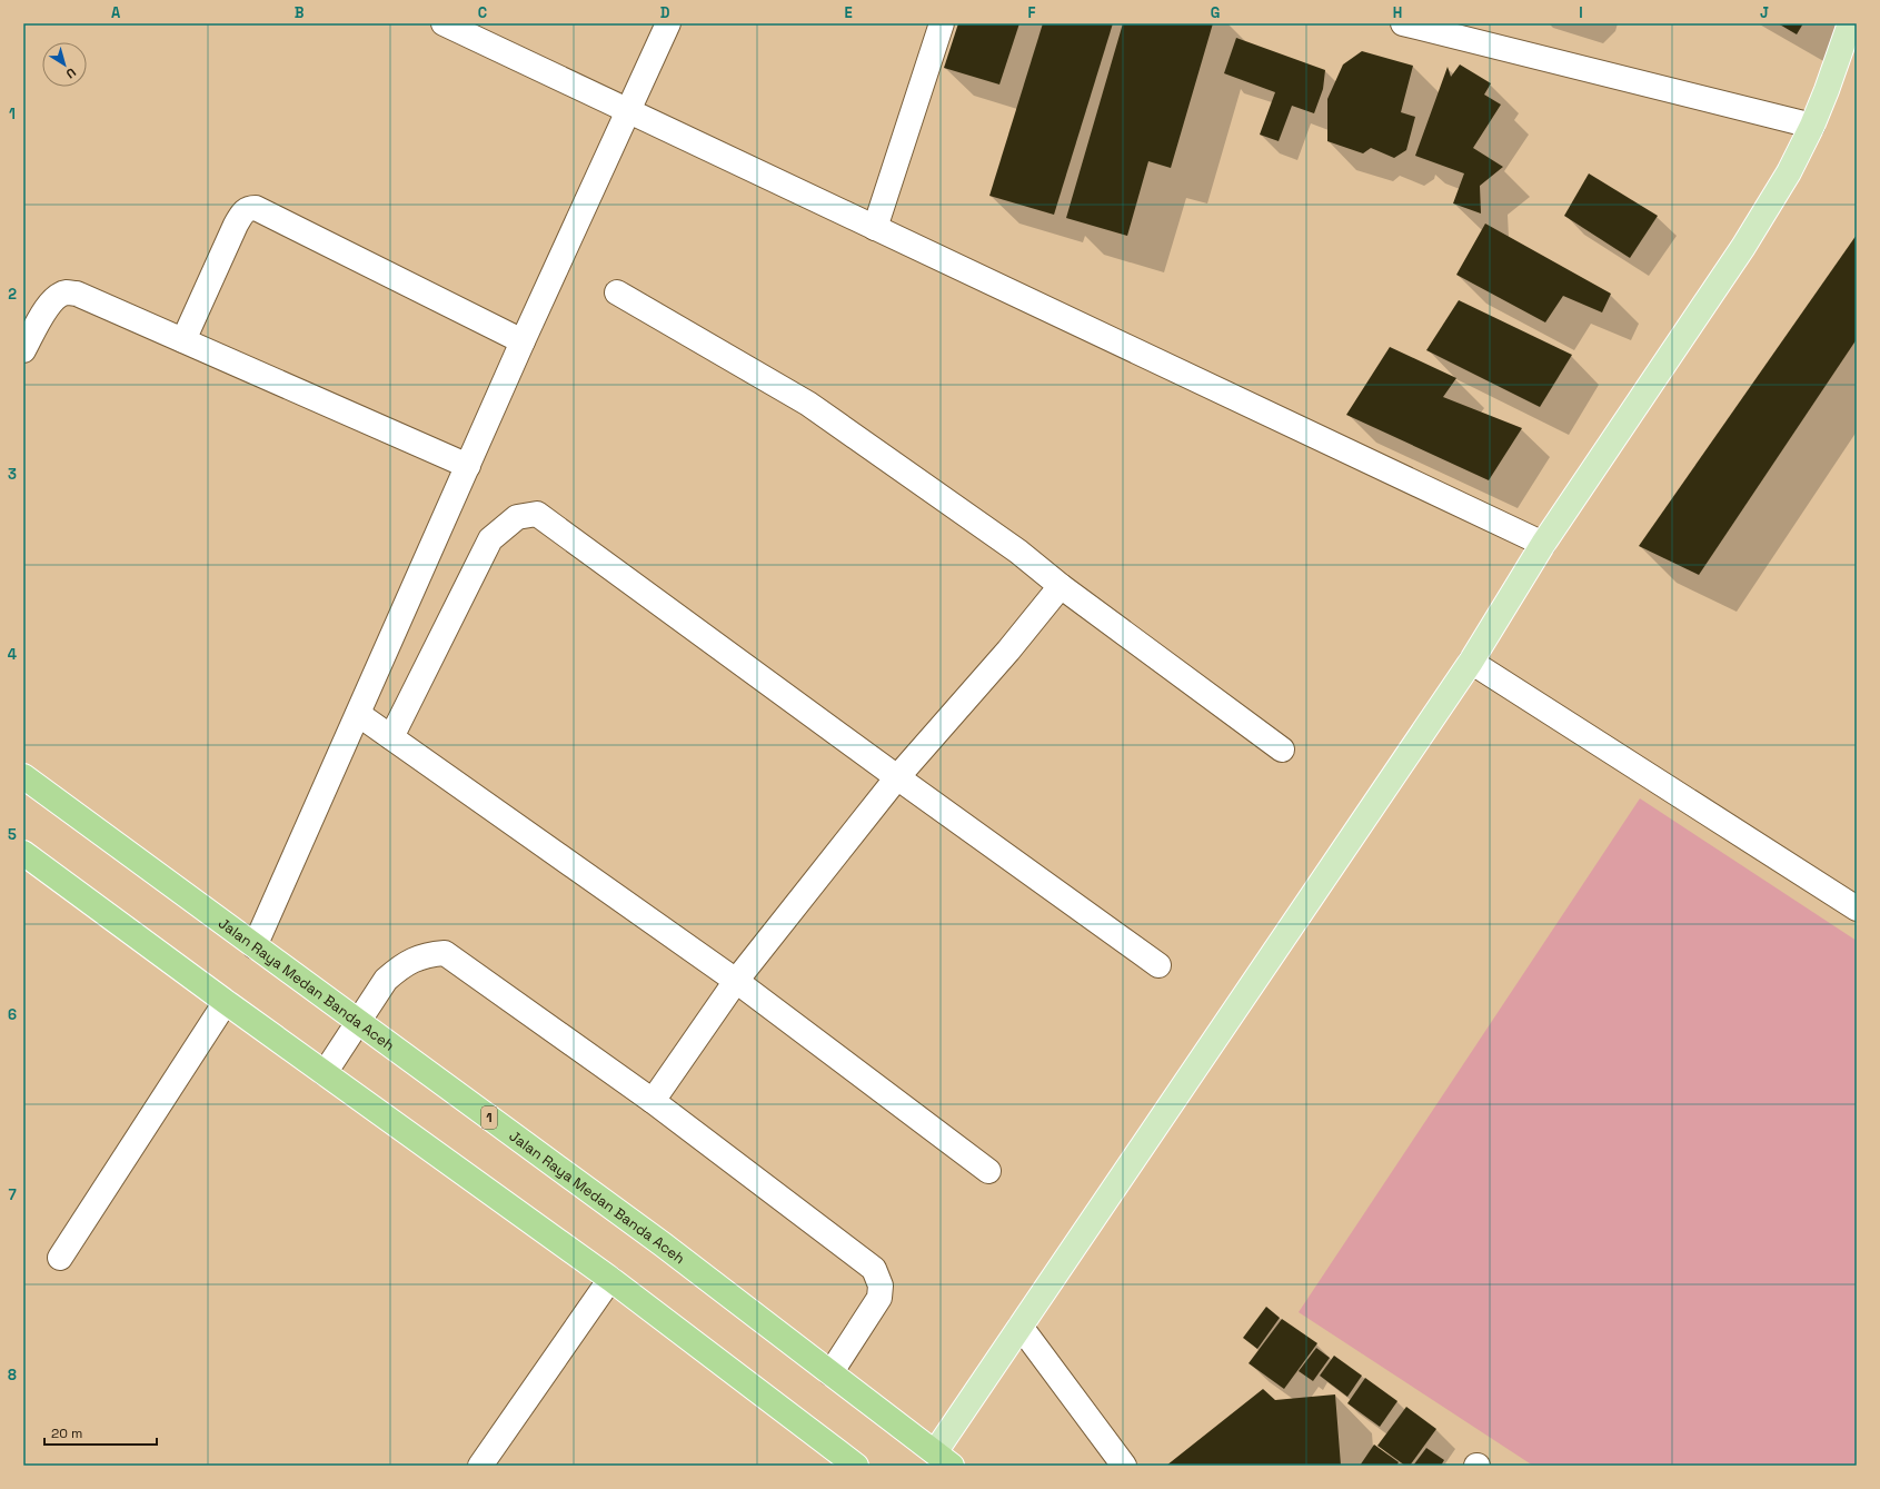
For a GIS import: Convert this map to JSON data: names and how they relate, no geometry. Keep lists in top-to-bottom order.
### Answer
{
  "streets": {
    "highway": ["Jalan Raya Medan Banda Aceh", "1"]
  },
  "scale_bar": "20 m",
  "north": "bottom right",
  "grid": {
    "columns": [
      "A",
      "B",
      "C",
      "D",
      "E",
      "F",
      "G",
      "H",
      "I",
      "J"
    ],
    "rows": [
      "1",
      "2",
      "3",
      "4",
      "5",
      "6",
      "7",
      "8"
    ]
  }
}
